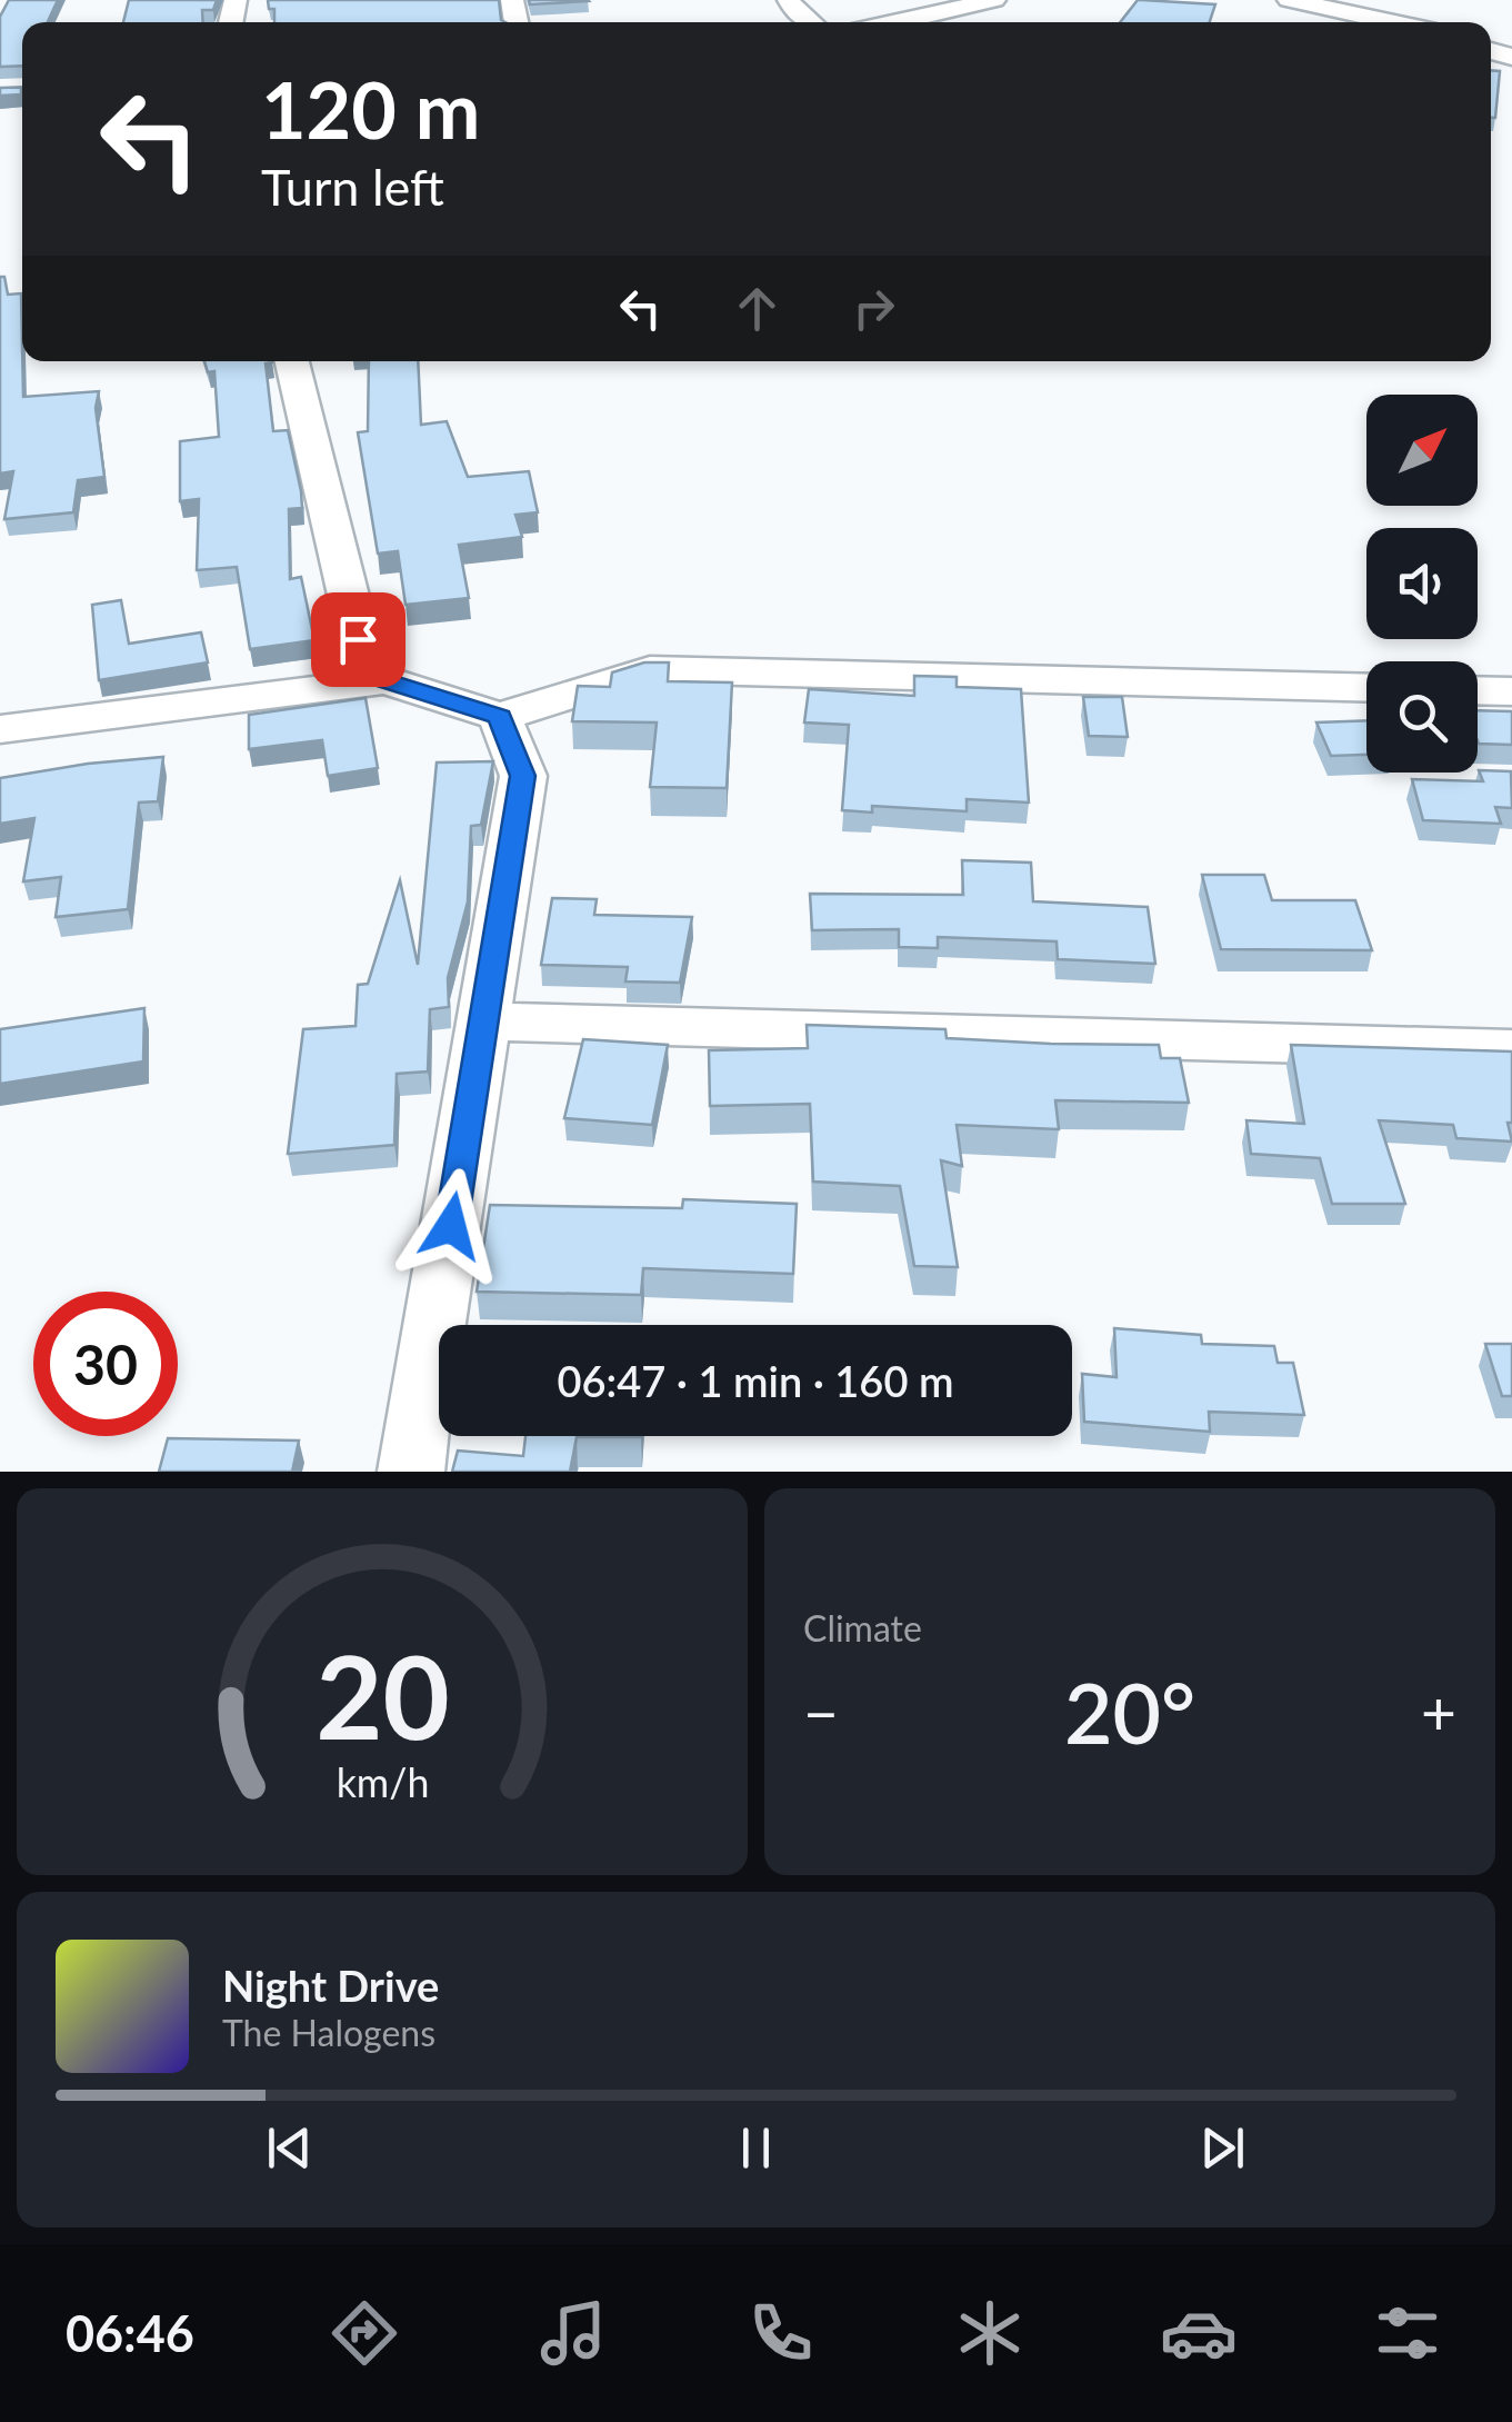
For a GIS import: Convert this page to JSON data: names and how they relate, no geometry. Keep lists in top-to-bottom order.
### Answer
{
  "north": "top right",
  "page": {
    "turn": ["120 m", "Turn left"],
    "limit": "30",
    "trip": "06:47 · 1 min · 160 m",
    "tile": "Climate",
    "heat": ["−", "20°", "+"],
    "song": ["Night Drive", "The Halogens"],
    "tabs": "06:46",
    "gauge": ["20", "km/h"]
  }
}
